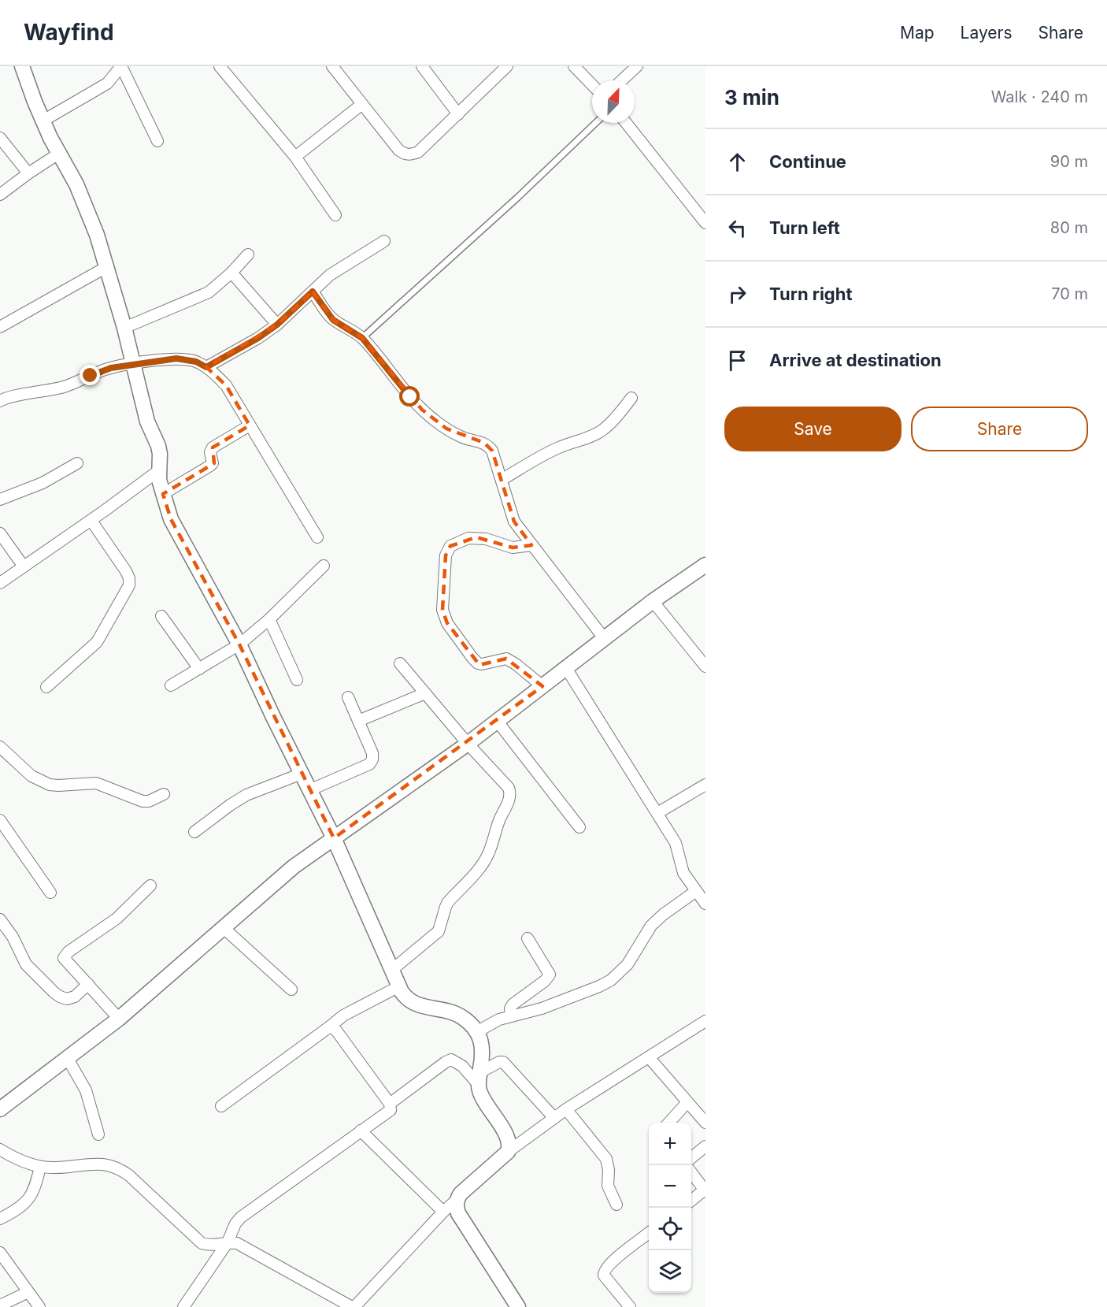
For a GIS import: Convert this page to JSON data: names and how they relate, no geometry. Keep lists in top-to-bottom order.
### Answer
{
  "north": "top right",
  "page": {
    "header": "Wayfind",
    "nav": ["Map", "Layers", "Share"],
    "heading": ["3 min", "Walk · 240 m"],
    "list": [
      ["Continue", "90 m"],
      ["Turn left", "80 m"],
      ["Turn right", "70 m"],
      "Arrive at destination"
    ],
    "buttons": ["Save", "Share"],
    "map_buttons": ["+", "−"]
  }
}
